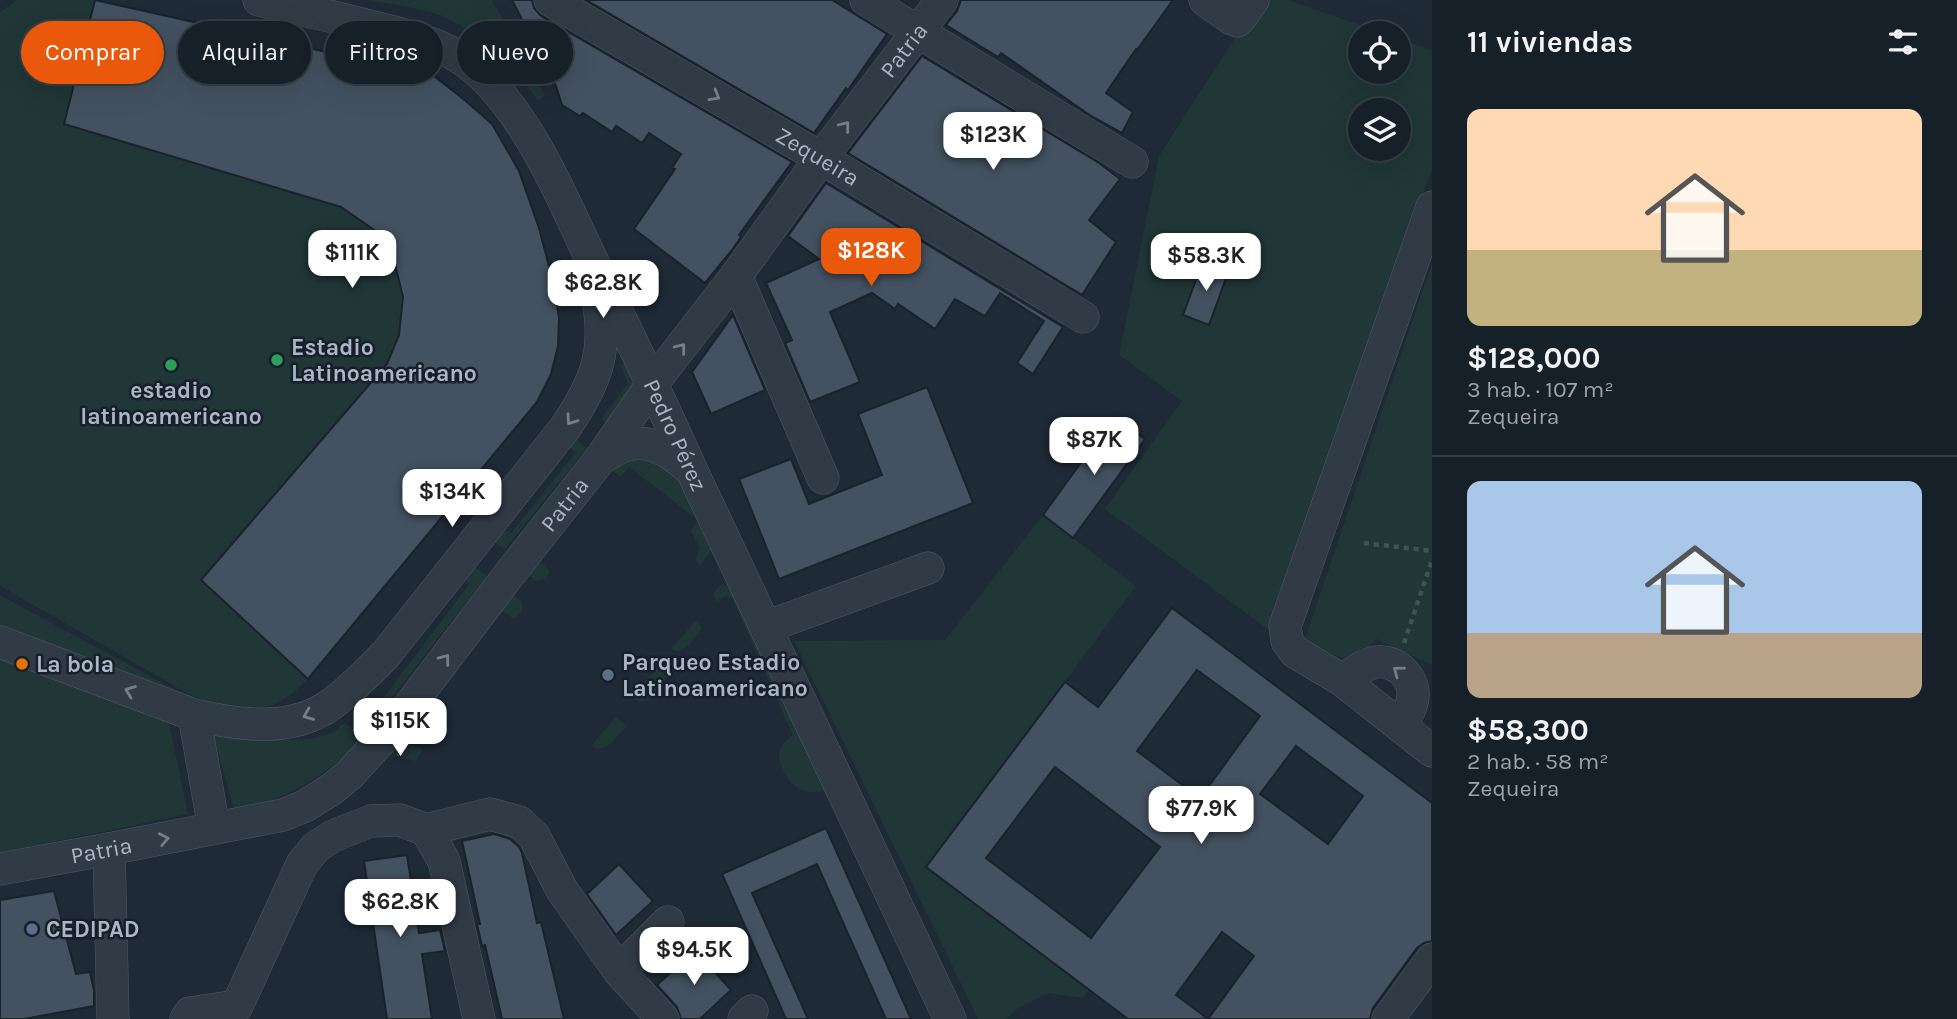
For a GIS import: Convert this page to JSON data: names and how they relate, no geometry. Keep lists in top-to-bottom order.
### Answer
{
  "streets": {
    "street": ["Patria", "Zequeira", "Pedro Pérez"]
  },
  "crossings": [
    ["Patria", "Zequeira"],
    ["Patria", "Pedro Pérez"]
  ],
  "one_way": ["Zequeira"],
  "places": [
    "Estadio Latinoamericano",
    "estadio latinoamericano",
    "La bola",
    "Parqueo Estadio Latinoamericano",
    "CEDIPAD"
  ],
  "page": {
    "heading": "11 viviendas",
    "chip": [
      "Comprar",
      "Alquilar",
      "Filtros",
      "Nuevo"
    ],
    "list": [
      {
        "name": "$128,000",
        "note": "3 hab. · 107 m² · Zequeira"
      },
      {
        "name": "$58,300",
        "note": "2 hab. · 58 m² · Zequeira"
      }
    ],
    "price": [
      "$123K",
      "$128K",
      "$111K",
      "$58.3K",
      "$62.8K",
      "$87K",
      "$134K",
      "$115K",
      "$77.9K",
      "$62.8K",
      "$94.5K"
    ]
  }
}
